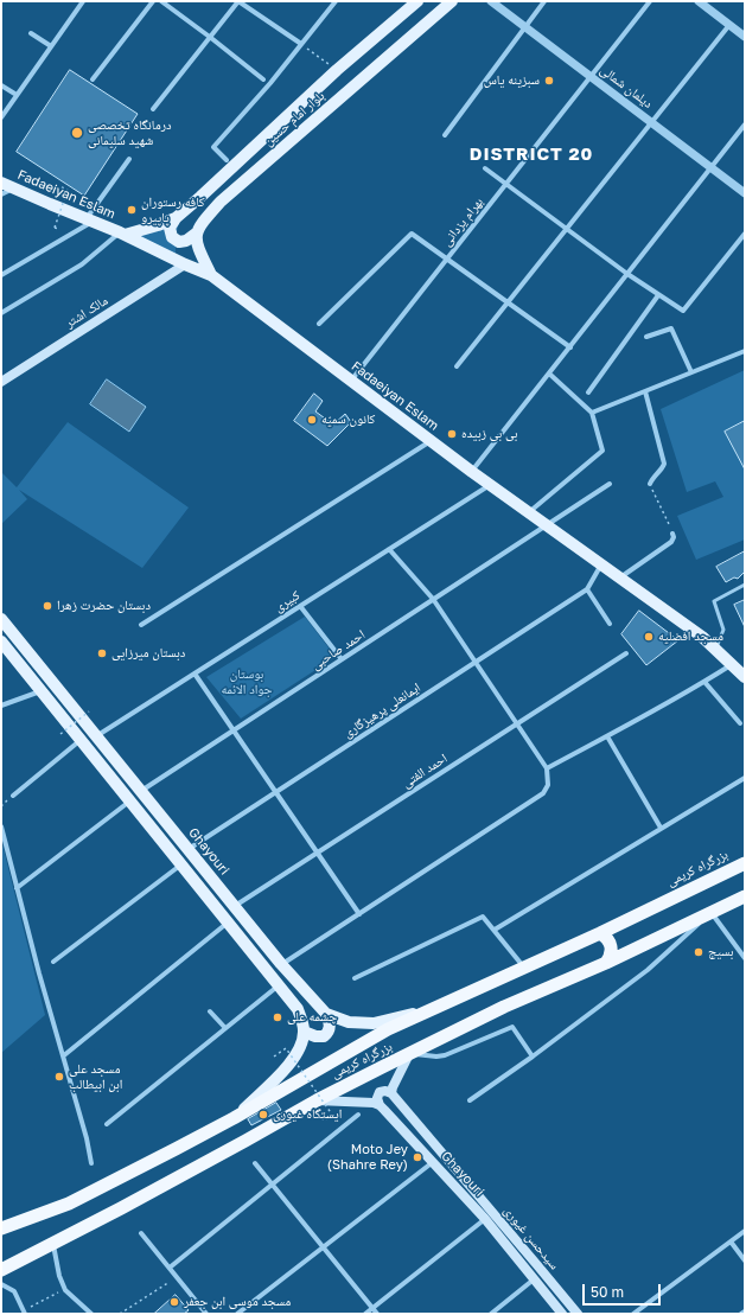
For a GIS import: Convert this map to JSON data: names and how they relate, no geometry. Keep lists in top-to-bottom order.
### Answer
{
  "streets": {
    "highway": ["بزرگراه کریمی"],
    "main road": [
      "بلوار امام حسین",
      "Fadaeiyan Eslam",
      "مالک اشتر",
      "Ghayouri",
      "سیدحسن غیوری"
    ],
    "street": [
      "دیلمان شمالی",
      "بهرام یزدانی",
      "کبیری",
      "احمد صاحبی",
      "ایمانعلی پرهیزگاری",
      "احمد الفتی"
    ]
  },
  "crossings": [
    ["دیلمان شمالی", "بهرام یزدانی"],
    ["بلوار امام حسین", "Fadaeiyan Eslam"],
    ["Fadaeiyan Eslam", "بهرام یزدانی"],
    ["Fadaeiyan Eslam", "مالک اشتر"],
    ["Fadaeiyan Eslam", "کبیری"],
    ["Fadaeiyan Eslam", "احمد صاحبی"],
    ["کبیری", "Ghayouri"],
    ["احمد صاحبی", "Ghayouri"],
    ["ایمانعلی پرهیزگاری", "Ghayouri"],
    ["احمد الفتی", "Ghayouri"],
    ["Ghayouri", "بزرگراه کریمی"]
  ],
  "districts": ["DISTRICT 20"],
  "parks": ["بوستان جواد الائمه"],
  "places": [
    "سبزینه یاس",
    "درمانگاه تخصصی شهید سلیمانی",
    "کافه رستوران پاپیرو",
    "کانون سمیّه",
    "بی بی زبیده",
    "دبستان حضرت زهرا",
    "مسجد افضلیه",
    "دبستان میرزایی",
    "بسیج",
    "چشمه علی",
    "مسجد علی ابن ابیطالب",
    "ایستگاه غیوری",
    "Moto Jey (Shahre Rey)",
    "مسجد موسی ابن جعفر"
  ],
  "scale_bar": "50 m"
}
